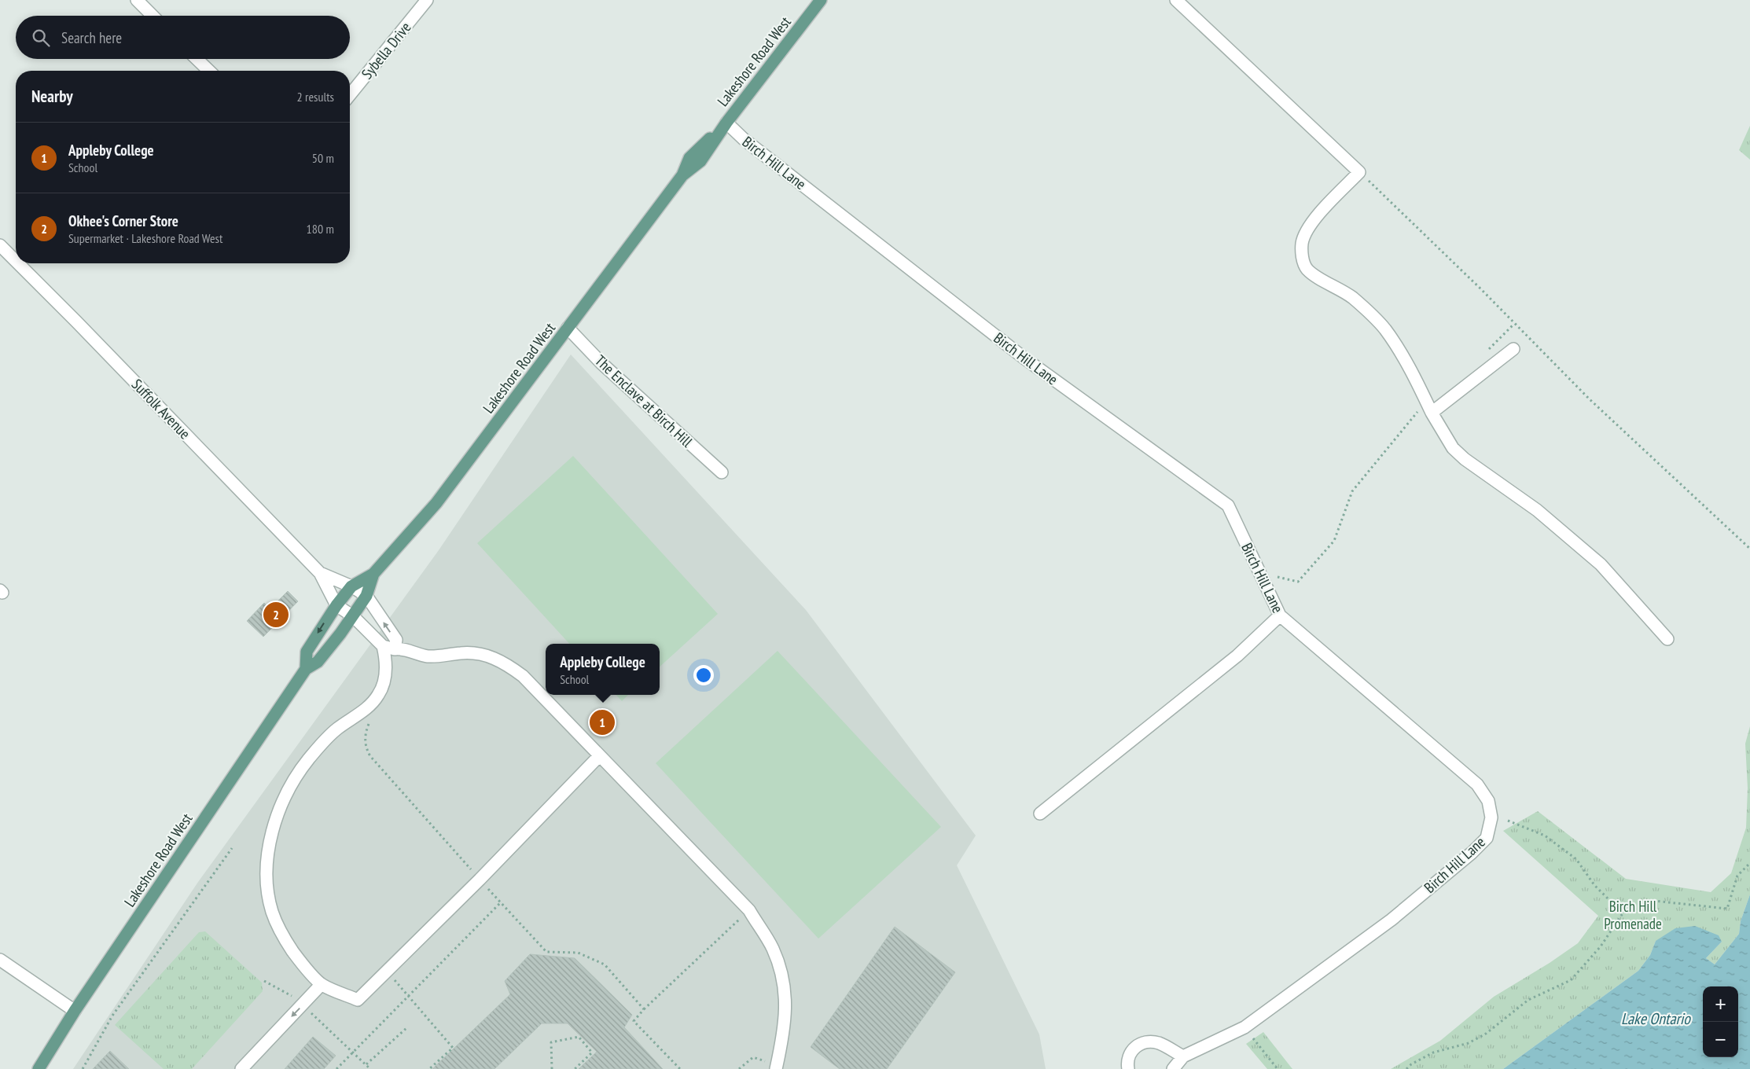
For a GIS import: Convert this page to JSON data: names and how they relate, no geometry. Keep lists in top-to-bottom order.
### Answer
{
  "streets": {
    "main road": ["Lakeshore Road West"],
    "street": [
      "Sybella Drive",
      "Birch Hill Lane",
      "The Enclave at Birch Hill",
      "Suffolk Avenue"
    ]
  },
  "crossings": [
    ["Lakeshore Road West", "Birch Hill Lane"],
    ["Lakeshore Road West", "The Enclave at Birch Hill"],
    ["Lakeshore Road West", "Suffolk Avenue"]
  ],
  "water": ["Lake Ontario"],
  "parks": ["Birch Hill Promenade"],
  "page": {
    "search": "Search here",
    "heading": ["Nearby", "2 results"],
    "list": [
      {
        "mark": "1",
        "name": "Appleby College",
        "note": "School",
        "value": "50 m"
      },
      {
        "mark": "2",
        "name": "Okhee's Corner Store",
        "note": "Supermarket · Lakeshore Road West",
        "value": "180 m"
      }
    ],
    "pins": ["2", "1"],
    "popup": ["Appleby College", "School"],
    "map_buttons": ["+", "−"]
  }
}
